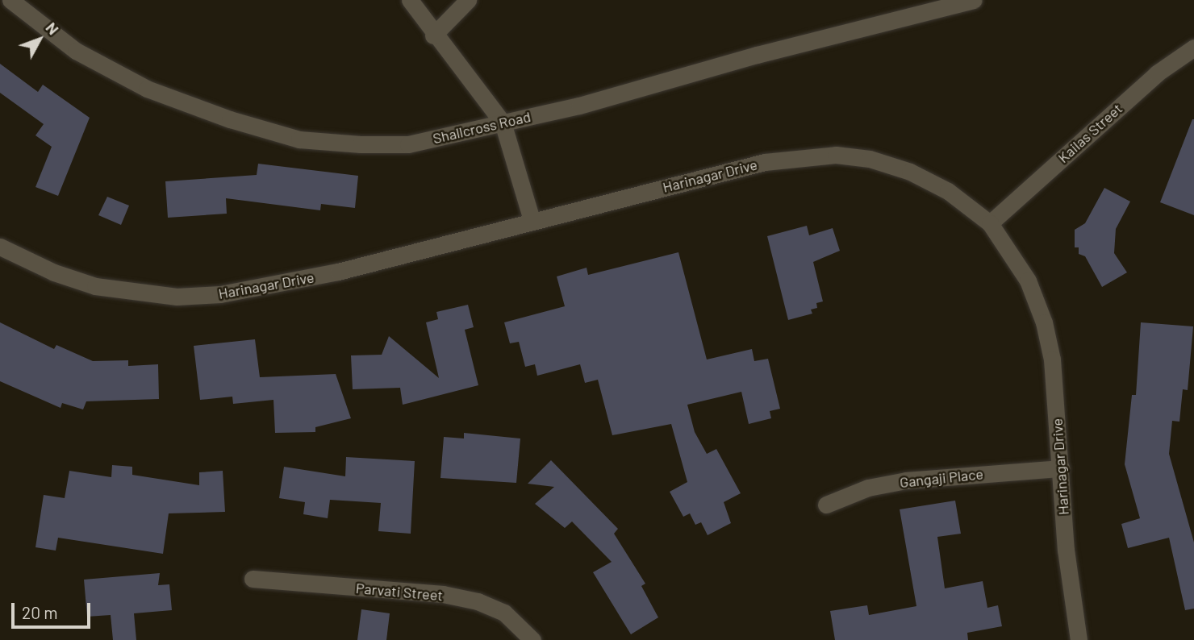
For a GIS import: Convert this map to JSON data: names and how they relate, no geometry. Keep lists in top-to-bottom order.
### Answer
{
  "streets": {
    "street": [
      "Shallcross Road",
      "Kailas Street",
      "Harinagar Drive",
      "Gangaji Place",
      "Parvati Street"
    ]
  },
  "crossings": [
    ["Kailas Street", "Harinagar Drive"],
    ["Harinagar Drive", "Gangaji Place"]
  ],
  "scale_bar": "20 m",
  "north": "top right"
}
